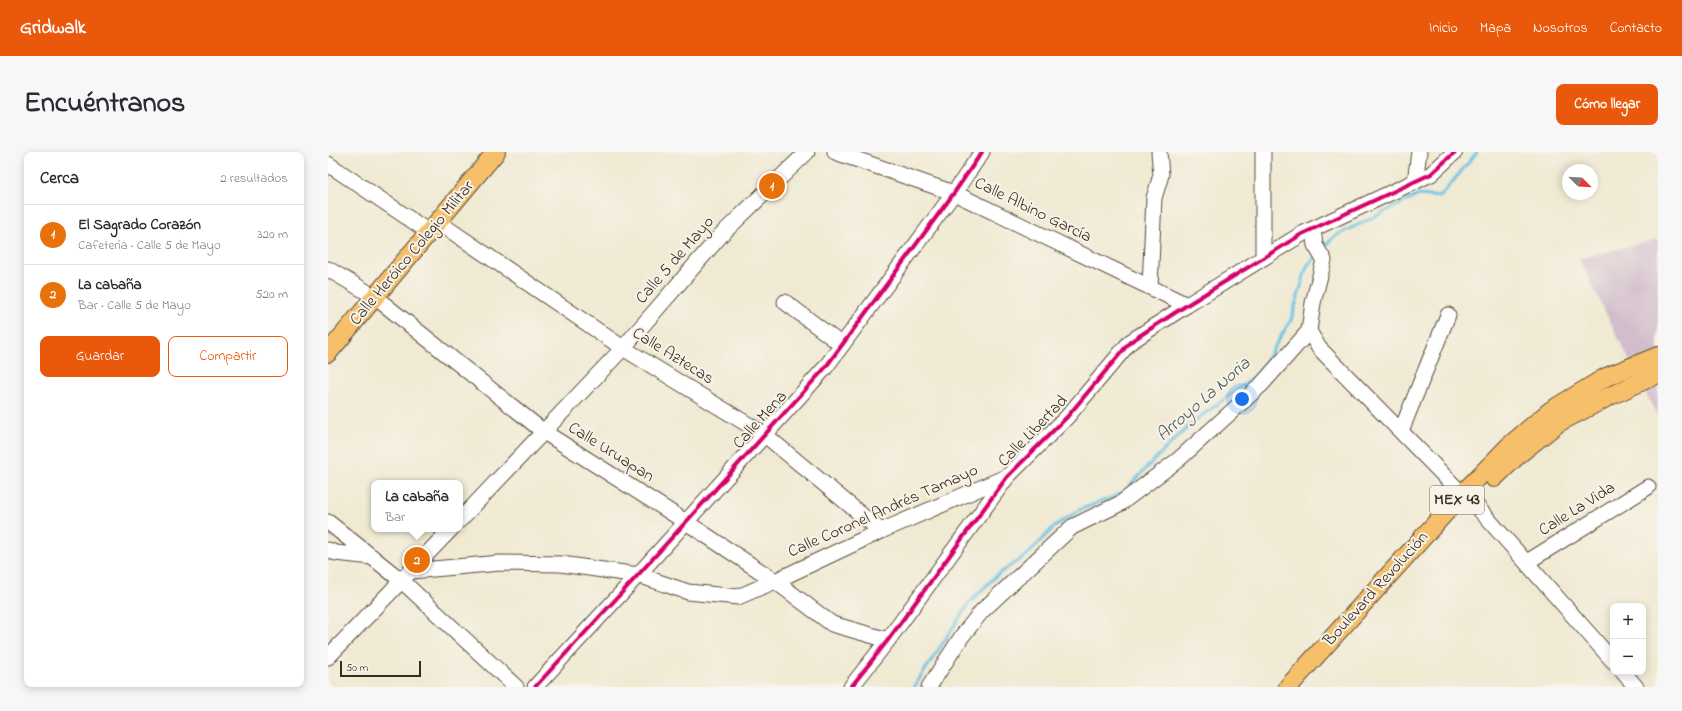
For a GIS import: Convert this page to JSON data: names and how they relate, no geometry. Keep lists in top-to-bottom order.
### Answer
{
  "streets": {
    "main road": ["Calle Heróico Colegio Militar", "MEX 43", "Boulevard Revolución"],
    "street": [
      "Calle Albino García",
      "Calle 5 de Mayo",
      "Calle Aztecas",
      "Calle Mena",
      "Calle Libertad",
      "Calle Uruapan",
      "Calle La Vida",
      "Calle Coronel Andrés Tamayo"
    ]
  },
  "crossings": [
    ["Calle Albino García", "Calle Mena"],
    ["Calle Albino García", "Calle Libertad"],
    ["Calle Heróico Colegio Militar", "Calle Aztecas"],
    ["Calle Heróico Colegio Militar", "Calle Uruapan"],
    ["Calle 5 de Mayo", "Calle Aztecas"],
    ["Calle 5 de Mayo", "Calle Uruapan"],
    ["Calle Aztecas", "Calle Mena"],
    ["Calle Aztecas", "Calle Coronel Andrés Tamayo"],
    ["Calle Mena", "Calle Uruapan"],
    ["Calle Mena", "Calle Coronel Andrés Tamayo"],
    ["Calle Libertad", "Calle Uruapan"],
    ["Calle Libertad", "Calle Coronel Andrés Tamayo"],
    ["Calle Uruapan", "Calle Coronel Andrés Tamayo"]
  ],
  "water": ["Arroyo La Noria"],
  "scale_bar": "50 m",
  "north": "bottom right",
  "page": {
    "header": "Gridwalk",
    "nav": [
      "Inicio",
      "Mapa",
      "Nosotros",
      "Contacto"
    ],
    "title": "Encuéntranos",
    "buttons": [
      "Cómo llegar",
      ["Guardar", "Compartir"]
    ],
    "heading": ["Cerca", "2 resultados"],
    "pins": ["1", "2"],
    "list": [
      {
        "mark": "1",
        "name": "El Sagrado Corazón",
        "note": "Cafetería · Calle 5 de Mayo",
        "value": "320 m"
      },
      {
        "mark": "2",
        "name": "La cabaña",
        "note": "Bar · Calle 5 de Mayo",
        "value": "520 m"
      }
    ],
    "popup": ["La cabaña", "Bar"],
    "map_buttons": ["+", "−"],
    "scale": "50 m"
  }
}
